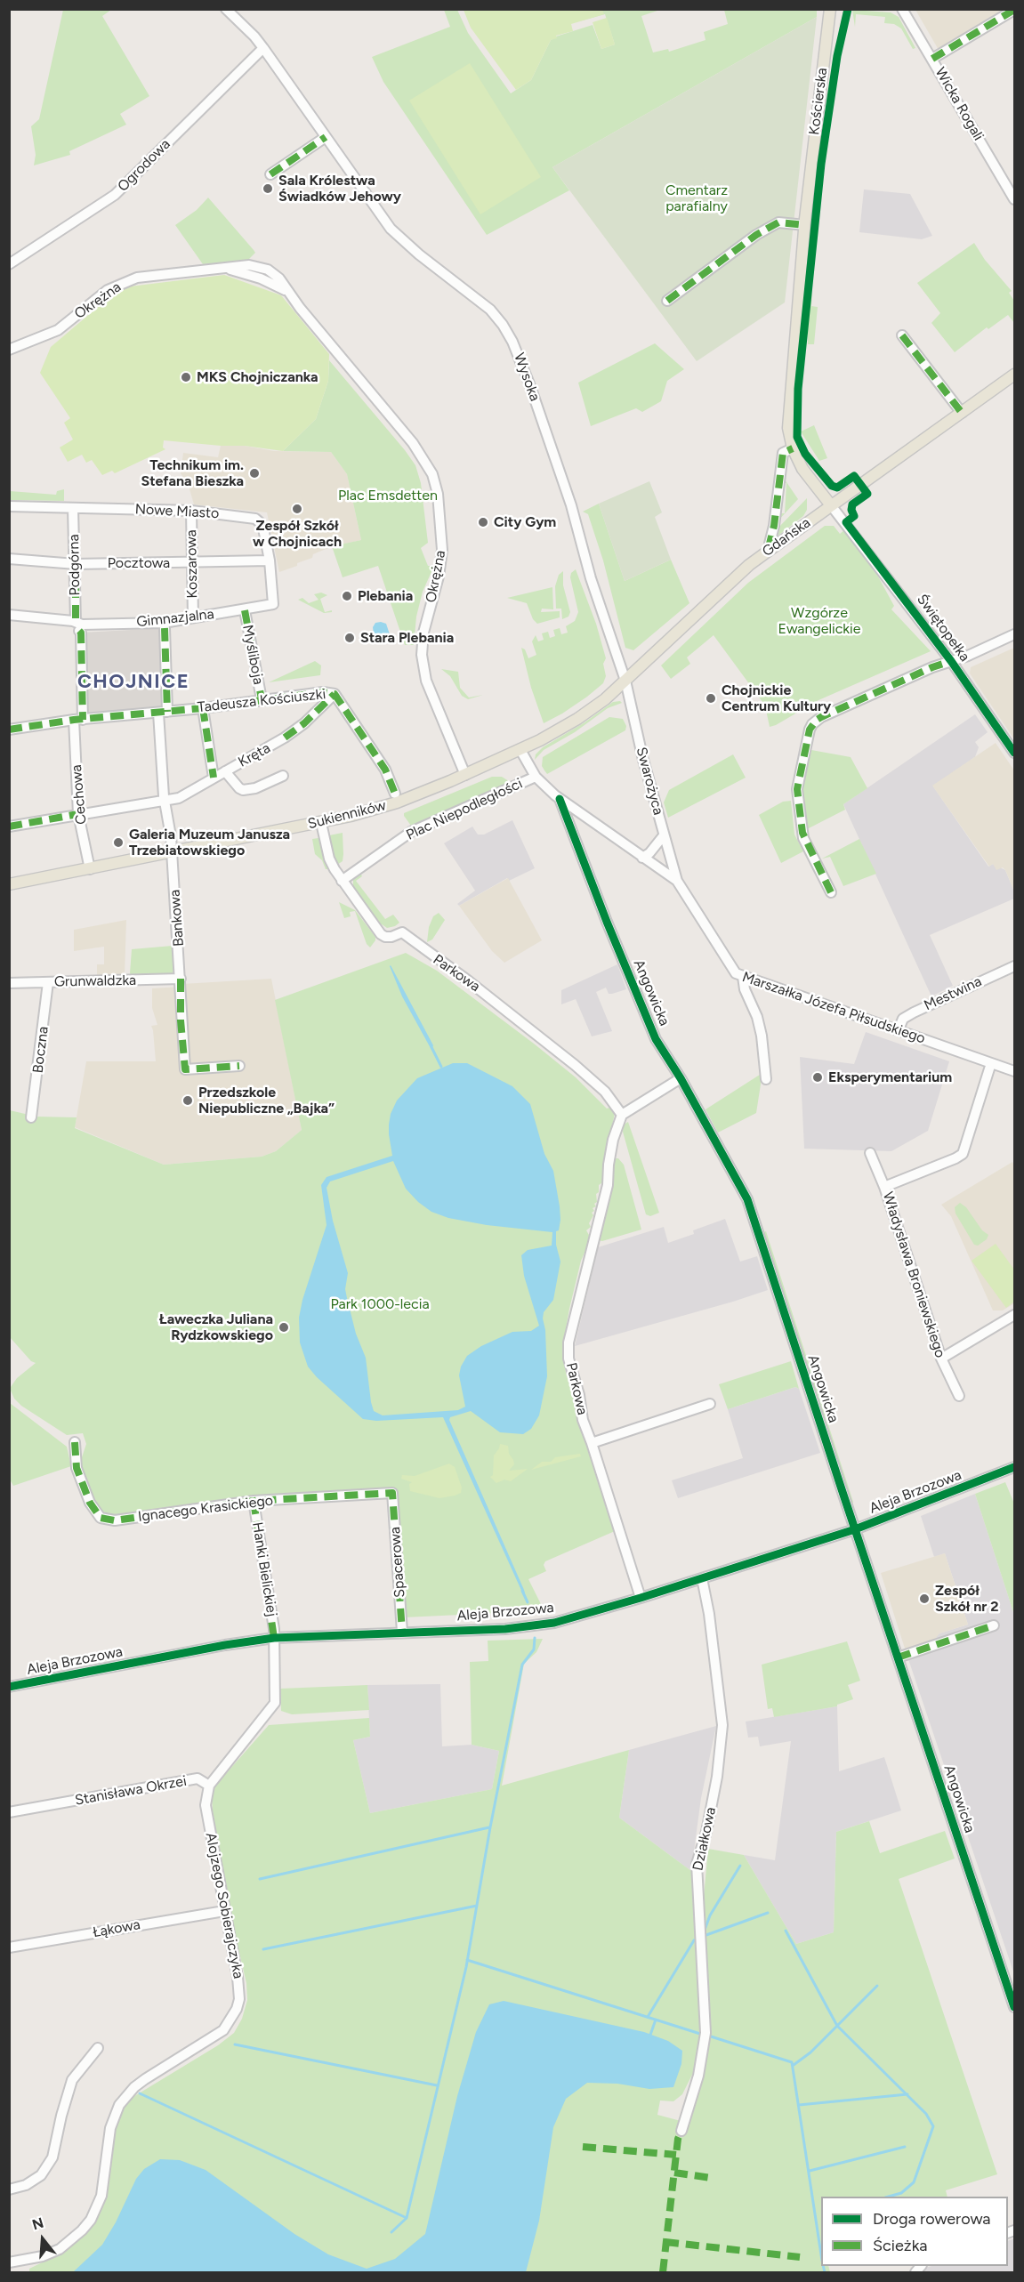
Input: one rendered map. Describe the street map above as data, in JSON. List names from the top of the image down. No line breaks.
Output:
{"streets":{"main road":["Kościerska","Gdańska","Sukienników"],"street":["Wicka Rogali","Ogrodowa","Okrężna","Wysoka","Nowe Miasto","Pocztowa","Koszarowa","Podgórna","Gimnazjalna","Świętopełka","Myśliboja","Tadeusza Kościuszki","Kręta","Swarożyca","Cechowa","Plac Niepodległości","Bankowa","Parkowa","Grunwaldzka","Angowicka","Mestwina","Marszałka Józefa Piłsudskiego","Boczna","Władysława Broniewskiego","Aleja Brzozowa","Ignacego Krasickiego","Spacerowa","Hanki Bielickiej","Stanisława Okrzei","Działkowa","Alojzego Sobierajczyka","Łąkowa"]},"crossings":[["Kościerska","Gdańska"],["Kościerska","Świętopełka"],["Ogrodowa","Wysoka"],["Okrężna","Sukienników"],["Wysoka","Gdańska"],["Wysoka","Swarożyca"],["Wysoka","Sukienników"],["Nowe Miasto","Pocztowa"],["Nowe Miasto","Koszarowa"],["Nowe Miasto","Podgórna"],["Nowe Miasto","Gimnazjalna"],["Gdańska","Świętopełka"],["Gdańska","Swarożyca"],["Gdańska","Sukienników"],["Pocztowa","Koszarowa"],["Pocztowa","Podgórna"],["Koszarowa","Gimnazjalna"],["Podgórna","Gimnazjalna"],["Podgórna","Tadeusza Kościuszki"],["Podgórna","Cechowa"],["Gimnazjalna","Myśliboja"],["Myśliboja","Tadeusza Kościuszki"],["Tadeusza Kościuszki","Kręta"],["Tadeusza Kościuszki","Cechowa"],["Tadeusza Kościuszki","Bankowa"],["Kręta","Cechowa"],["Kręta","Bankowa"],["Swarożyca","Sukienników"],["Swarożyca","Marszałka Józefa Piłsudskiego"],["Cechowa","Sukienników"],["Plac Niepodległości","Parkowa"],["Plac Niepodległości","Marszałka Józefa Piłsudskiego"],["Sukienników","Bankowa"],["Sukienników","Parkowa"],["Sukienników","Marszałka Józefa Piłsudskiego"],["Bankowa","Grunwaldzka"],["Parkowa","Aleja Brzozowa"],["Grunwaldzka","Boczna"],["Angowicka","Marszałka Józefa Piłsudskiego"],["Angowicka","Aleja Brzozowa"],["Mestwina","Marszałka Józefa Piłsudskiego"],["Aleja Brzozowa","Spacerowa"],["Aleja Brzozowa","Hanki Bielickiej"],["Aleja Brzozowa","Stanisława Okrzei"],["Aleja Brzozowa","Działkowa"],["Ignacego Krasickiego","Spacerowa"],["Ignacego Krasickiego","Hanki Bielickiej"],["Hanki Bielickiej","Stanisława Okrzei"],["Stanisława Okrzei","Alojzego Sobierajczyka"],["Alojzego Sobierajczyka","Łąkowa"]],"districts":["CHOJNICE"],"parks":["Cmentarz parafialny","Plac Emsdetten","Wzgórze Ewangelickie","Park 1000-lecia"],"places":["Sala Królestwa Świadków Jehowy","MKS Chojniczanka","Technikum im. Stefana Bieszka","Zespół Szkół w Chojnicach","City Gym","Plebania","Stara Plebania","Chojnickie Centrum Kultury","Galeria Muzeum Janusza Trzebiatowskiego","Eksperymentarium","Przedszkole Niepubliczne „Bajka”","Ławeczka Juliana Rydzkowskiego","Zespół Szkół nr 2"],"legend":["Droga rowerowa","Ścieżka"],"north":"top"}
